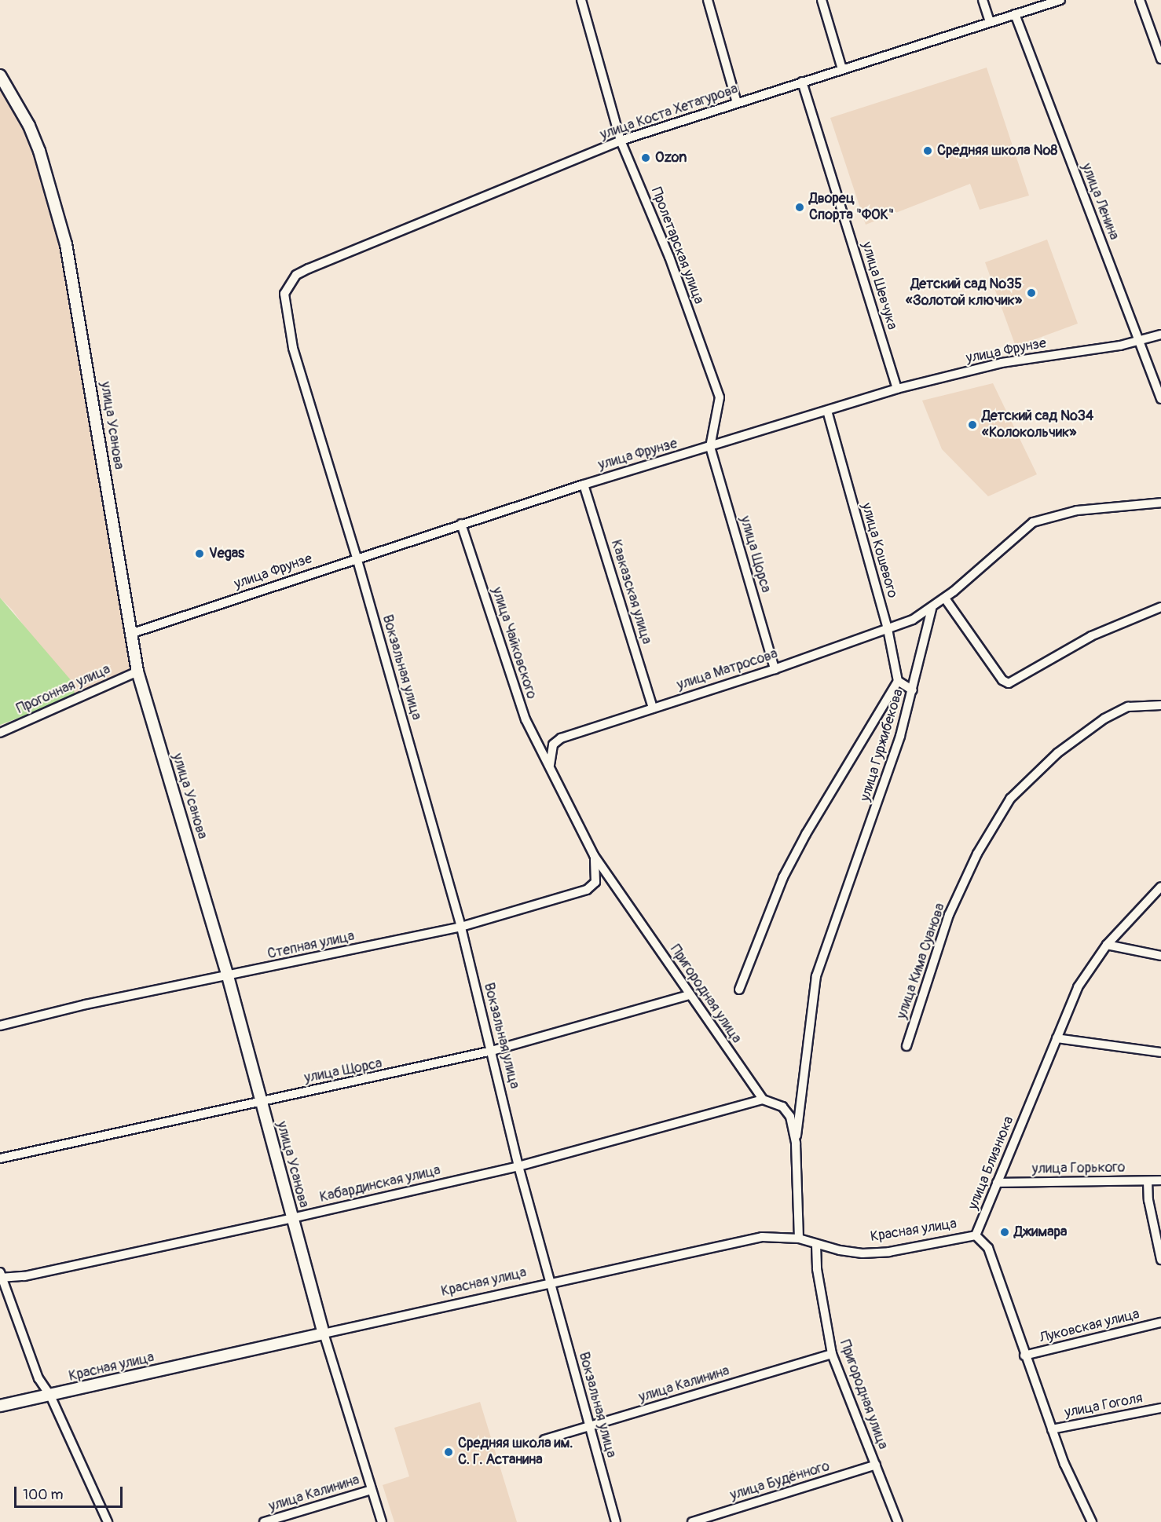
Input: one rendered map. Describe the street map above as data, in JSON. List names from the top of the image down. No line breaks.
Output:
{"streets":{"main road":["улица Усанова","Красная улица"],"street":["улица Коста Хетагурова","улица Ленина","Пролетарская улица","улица Шевчука","улица Фрунзе","улица Кошевого","улица Щорса","Кавказская улица","улица Чайковского","Вокзальная улица","улица Матросова","Прогонная улица","улица Гуржибекова","Степная улица","улица Кима Суанова","Пригородная улица","улица Близнюка","улица Горького","Кабардинская улица","Луковская улица","улица Калинина","улица Гоголя","улица Будённого"]},"crossings":[["улица Коста Хетагурова","улица Ленина"],["улица Коста Хетагурова","Пролетарская улица"],["улица Коста Хетагурова","улица Шевчука"],["улица Коста Хетагурова","Вокзальная улица"],["улица Ленина","улица Фрунзе"],["Пролетарская улица","улица Фрунзе"],["Пролетарская улица","улица Щорса"],["улица Шевчука","улица Фрунзе"],["улица Фрунзе","улица Усанова"],["улица Фрунзе","улица Кошевого"],["улица Фрунзе","улица Щорса"],["улица Фрунзе","Кавказская улица"],["улица Фрунзе","улица Чайковского"],["улица Фрунзе","Вокзальная улица"],["улица Усанова","улица Щорса"],["улица Усанова","Прогонная улица"],["улица Усанова","Степная улица"],["улица Усанова","Кабардинская улица"],["улица Усанова","Красная улица"],["улица Усанова","улица Калинина"],["улица Кошевого","улица Матросова"],["улица Кошевого","улица Гуржибекова"],["улица Щорса","Вокзальная улица"],["улица Щорса","улица Матросова"],["улица Щорса","Пригородная улица"],["Кавказская улица","улица Матросова"],["улица Чайковского","улица Матросова"],["улица Чайковского","Пригородная улица"],["Вокзальная улица","Степная улица"],["Вокзальная улица","Кабардинская улица"],["Вокзальная улица","Красная улица"],["Вокзальная улица","улица Калинина"],["улица Матросова","улица Гуржибекова"],["улица Матросова","Пригородная улица"],["Степная улица","Пригородная улица"],["Пригородная улица","Кабардинская улица"],["Пригородная улица","Красная улица"],["Пригородная улица","улица Калинина"],["Пригородная улица","улица Будённого"],["улица Близнюка","улица Горького"],["улица Близнюка","Красная улица"]],"places":["Средняя школа №8","Ozon","Дворец Спорта \"ФОК\"","Детский сад №35 «Золотой ключик»","Детский сад №34 «Колокольчик»","Vegas","Джимара","Средняя школа им. C. Г. Астанина"],"scale_bar":"100 m"}
